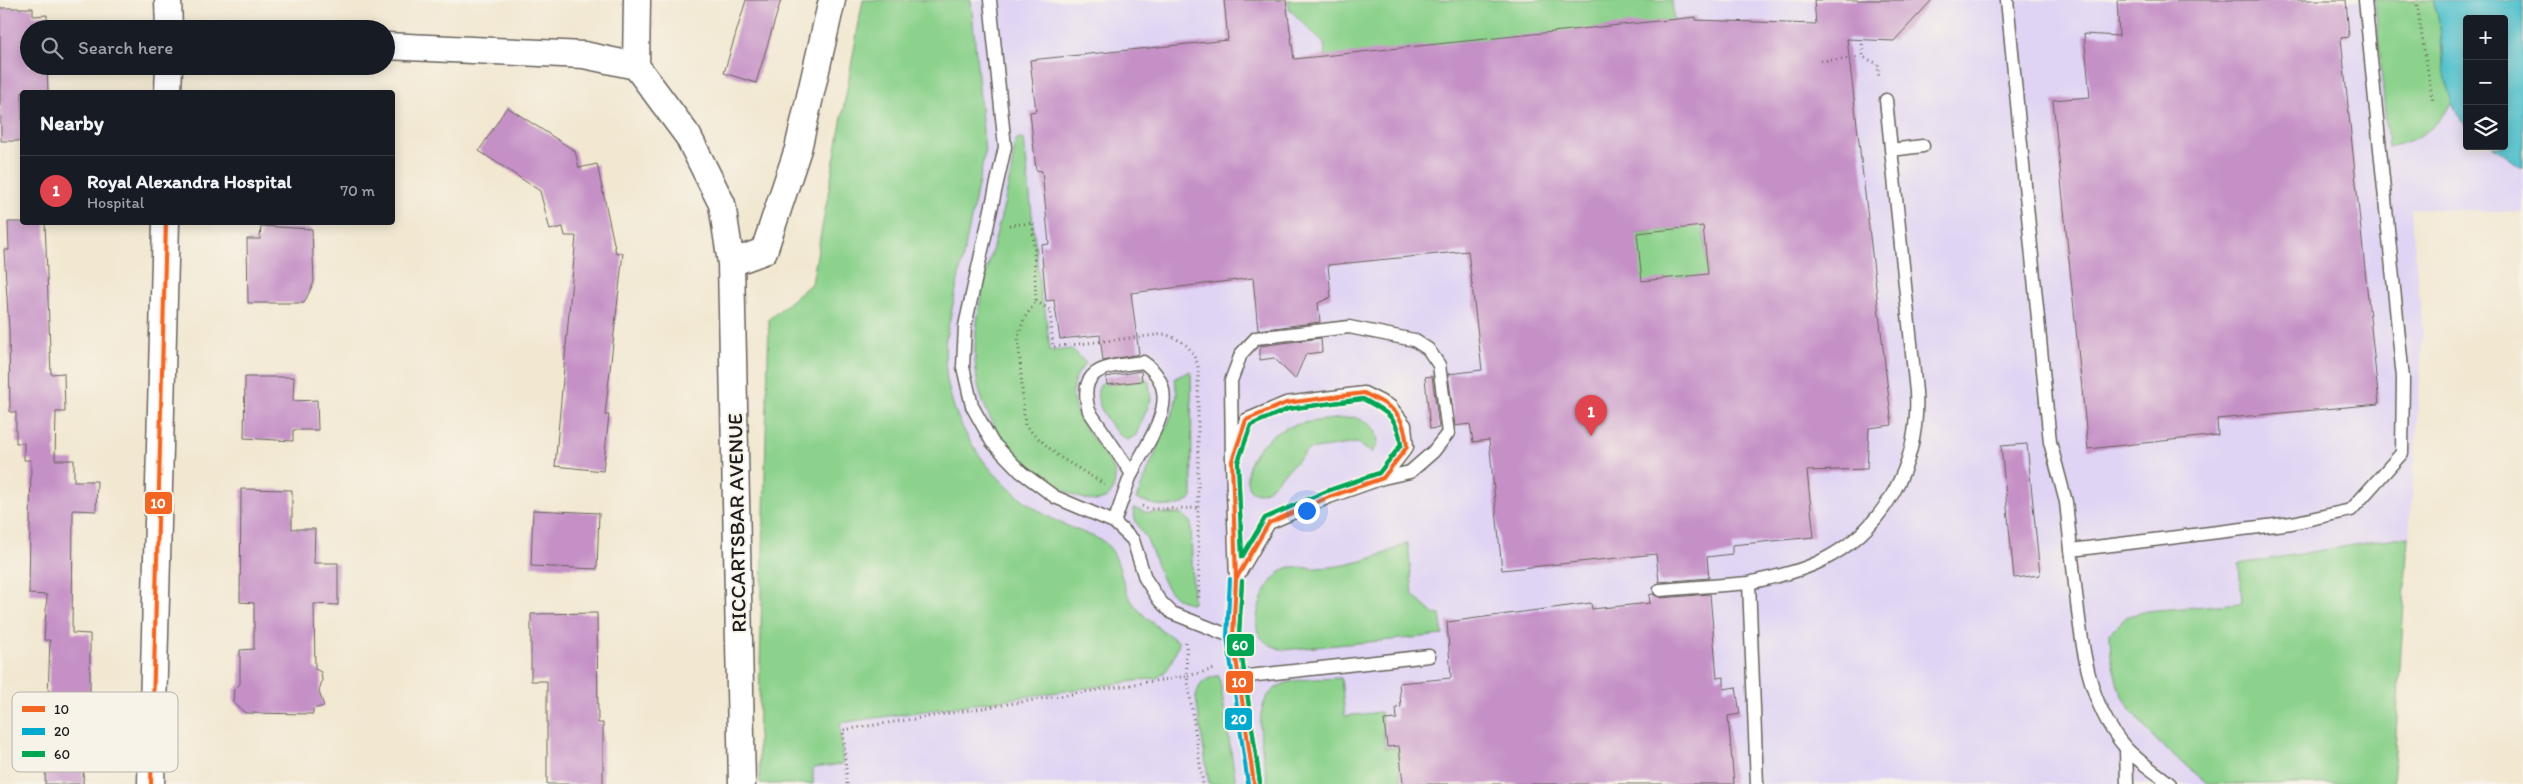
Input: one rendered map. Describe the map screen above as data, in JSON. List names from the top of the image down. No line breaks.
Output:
{"streets":{"street":["RICCARTSBAR AVENUE"]},"lines":["transit line 10","transit line 20","transit line 60"],"legend":["10","20","60"],"page":{"map_buttons":["+","−"],"search":"Search here","heading":"Nearby","list":[{"mark":"1","name":"Royal Alexandra Hospital","note":"Hospital","value":"70 m"}],"pins":"1"}}
